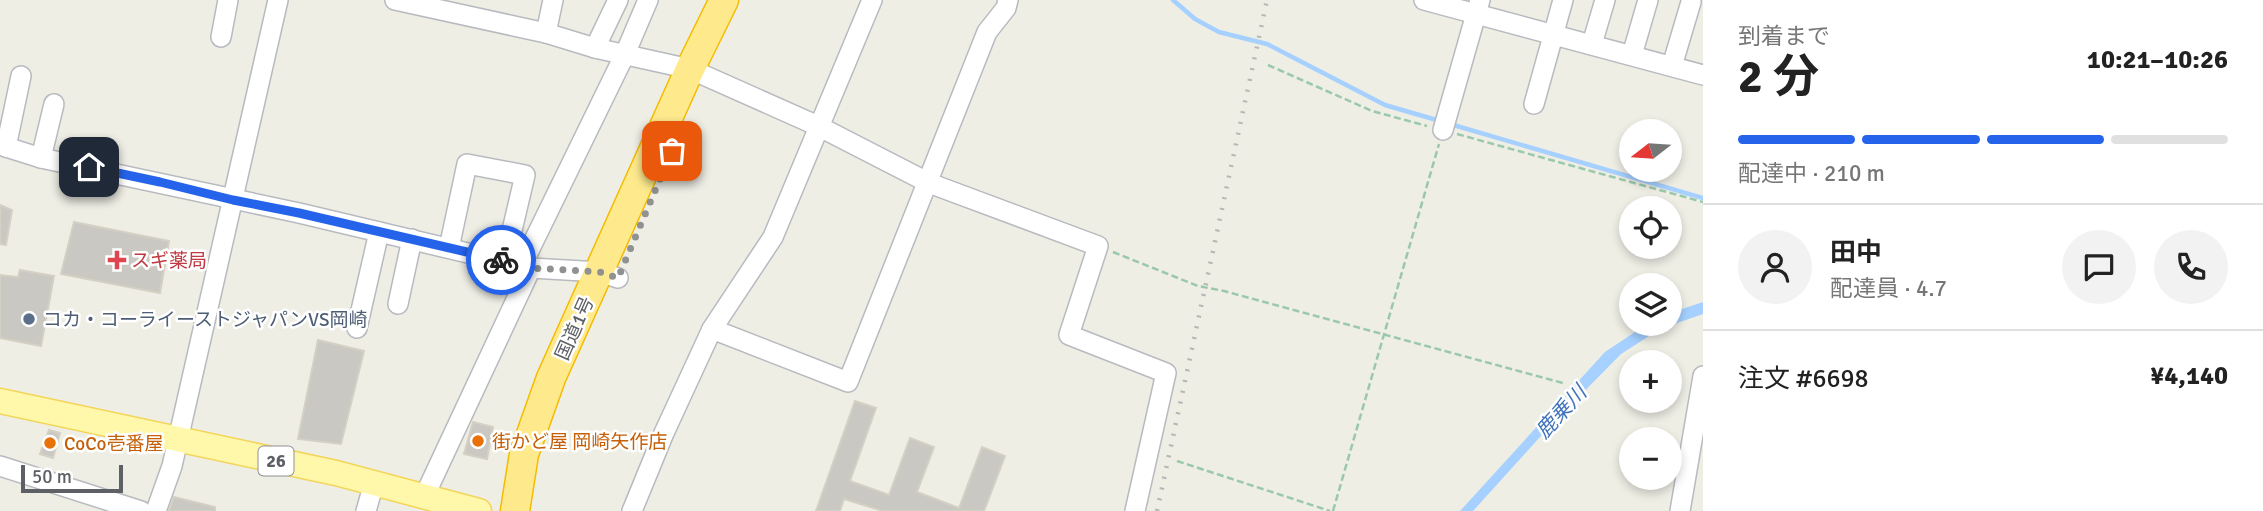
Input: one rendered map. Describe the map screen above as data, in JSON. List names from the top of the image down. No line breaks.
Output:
{"streets":{"highway":["国道1号"],"main road":["26"]},"water":["鹿乗川"],"places":{"health":["スギ薬局"],"other":["コカ・コーライーストジャパンVS岡崎","街かど屋 岡崎矢作店","CoCo壱番屋"]},"scale_bar":"50 m","north":"left","page":{"heading":["2 分","到着まで","10:21–10:26"],"panel":["田中","配達員 · 4.7","注文 #6698","¥4,140"],"map_buttons":["+","−"],"bar":"配達中 · 210 m","scale":"50 m"}}
